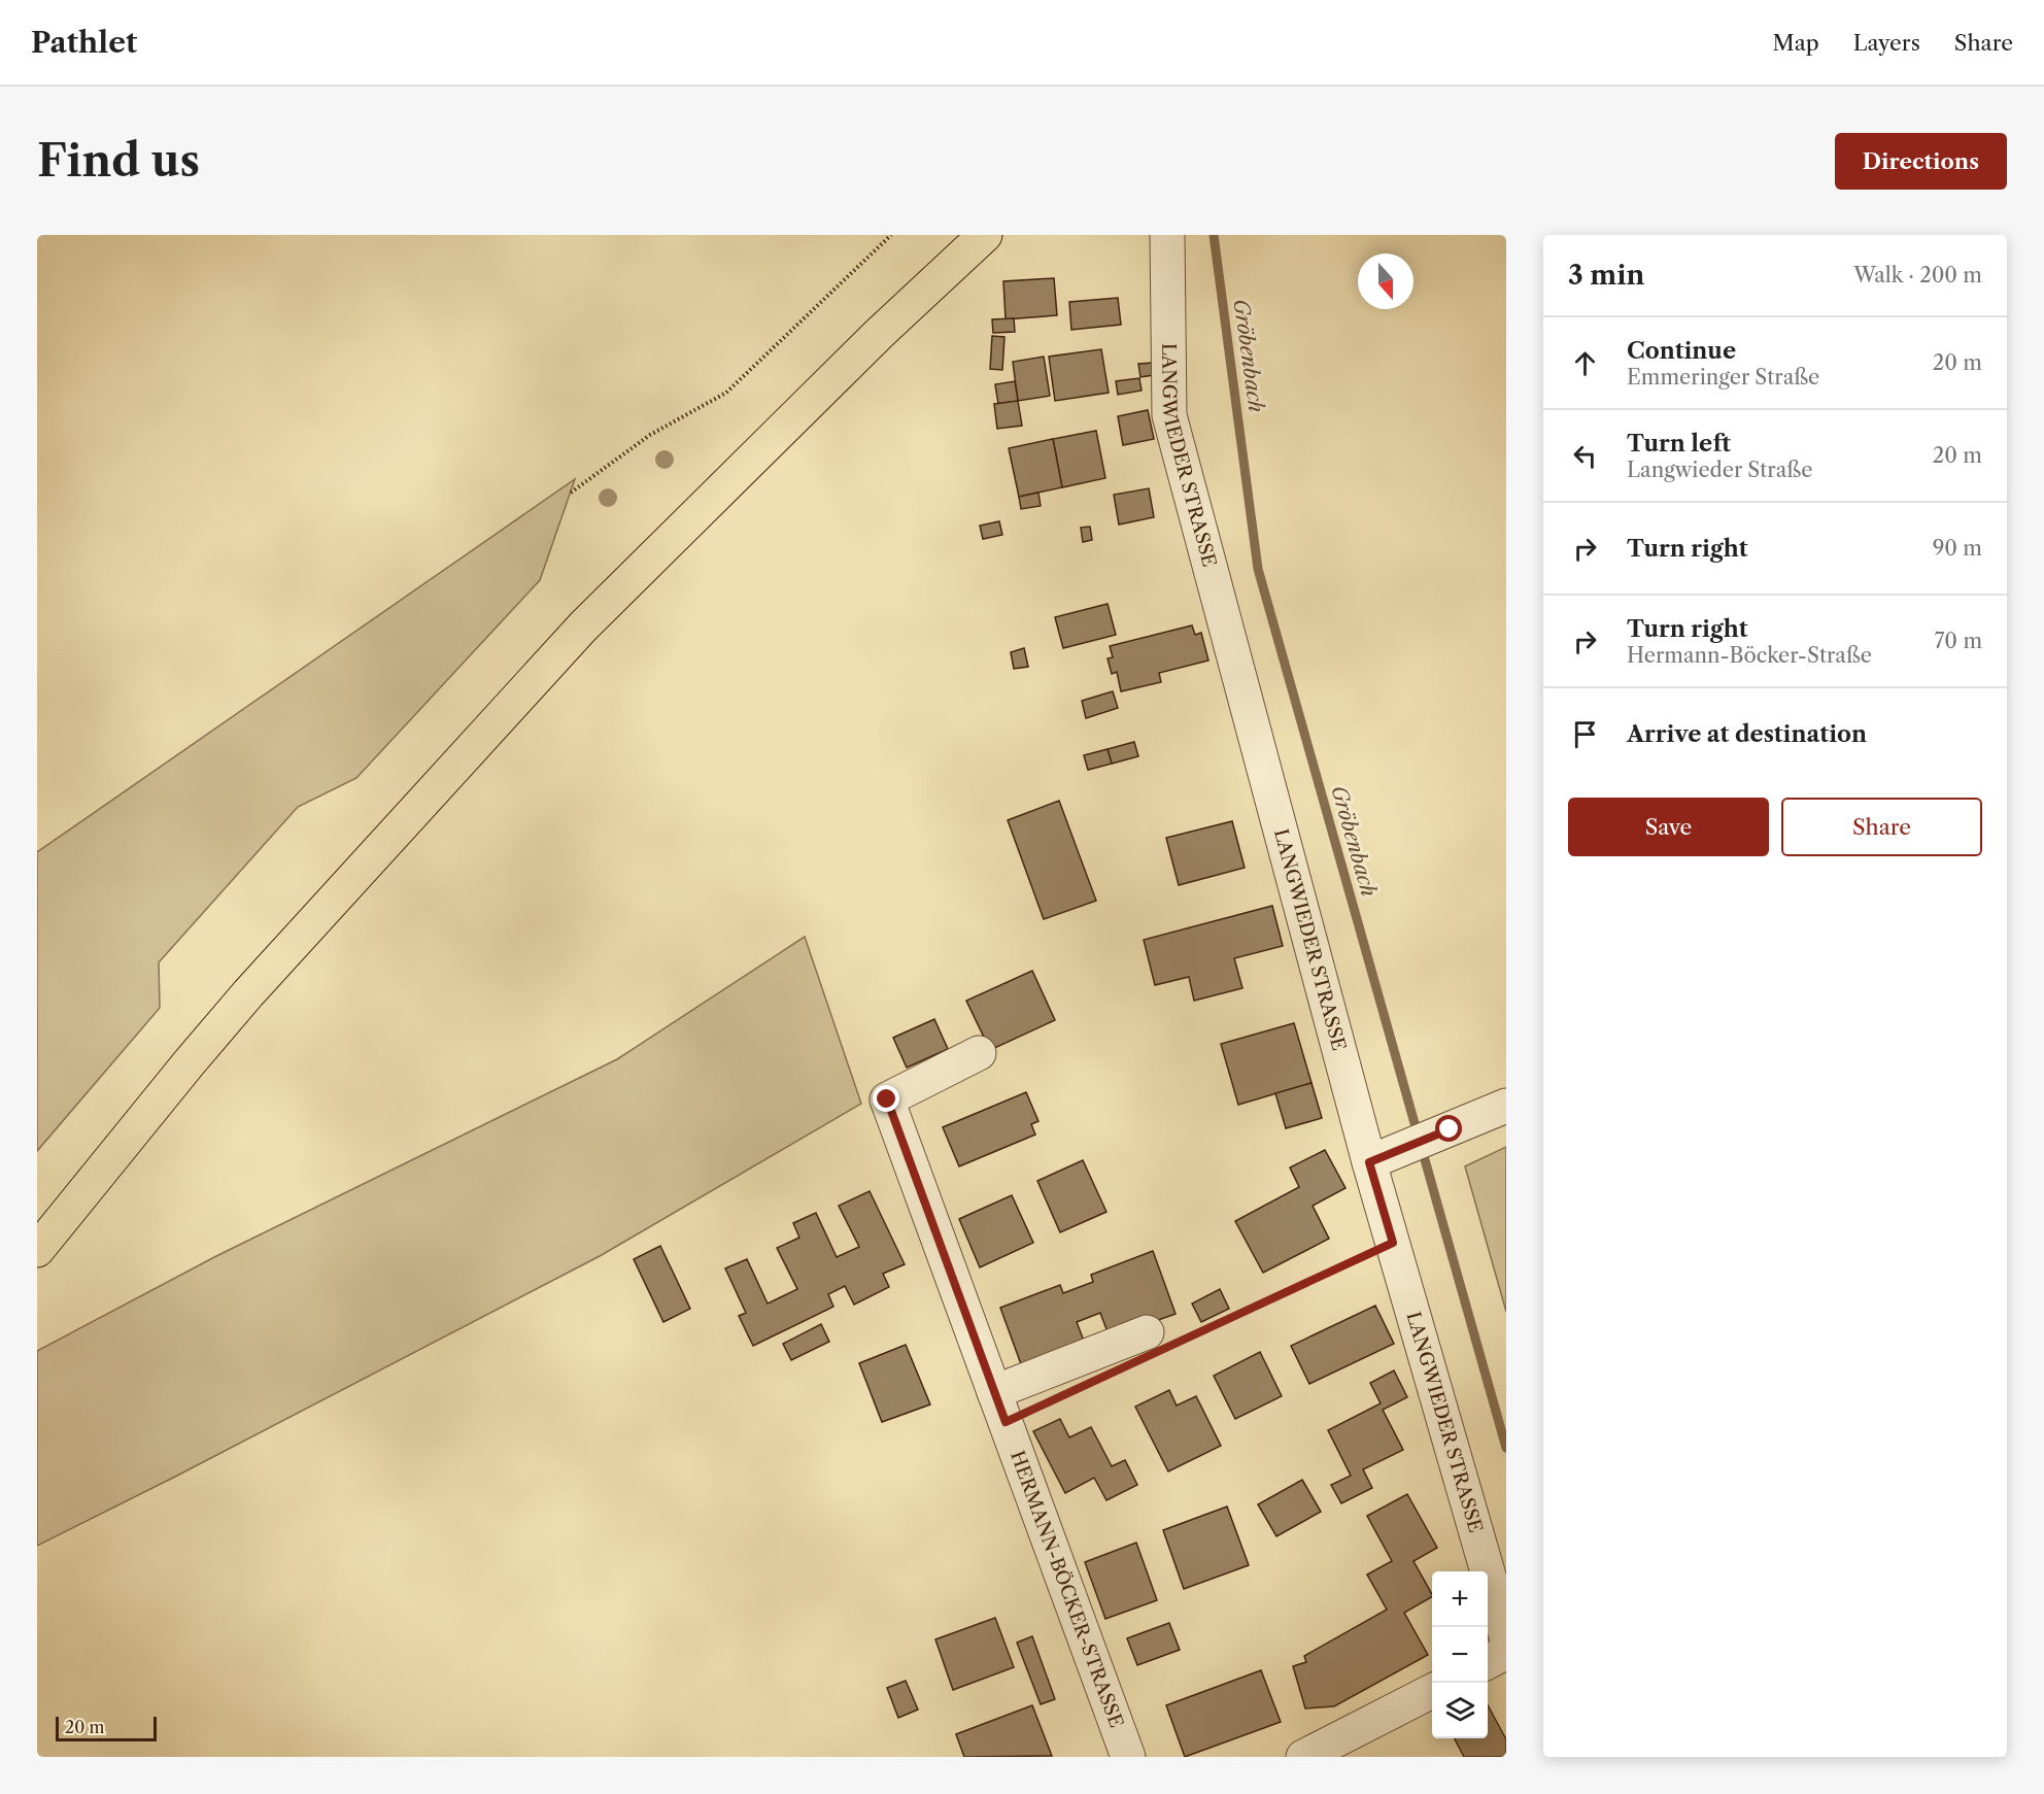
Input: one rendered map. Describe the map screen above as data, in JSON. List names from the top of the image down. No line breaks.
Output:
{"streets":{"street":["LANGWIEDER STRASSE","HERMANN-BÖCKER-STRASSE"]},"water":["Gröbenbach"],"scale_bar":"20 m","north":"bottom","page":{"header":"Pathlet","nav":["Map","Layers","Share"],"buttons":["Directions",["Save","Share"]],"title":"Find us","heading":["3 min","Walk · 200 m"],"list":[["Continue","Emmeringer Straße","20 m"],["Turn left","Langwieder Straße","20 m"],["Turn right","90 m"],["Turn right","Hermann-Böcker-Straße","70 m"],"Arrive at destination"],"map_buttons":["+","−"],"scale":"20 m"}}
